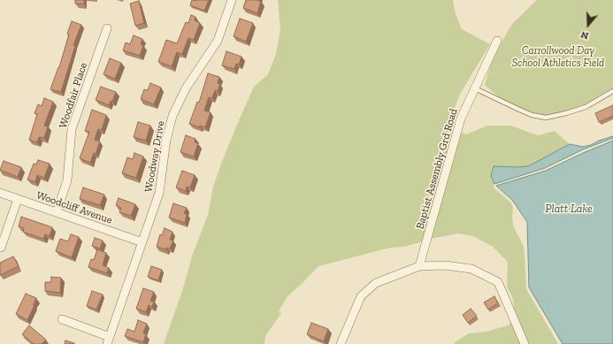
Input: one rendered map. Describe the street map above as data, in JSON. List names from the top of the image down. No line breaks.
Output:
{"streets":{"street":["Woodfair Place","Woodway Drive","Baptist Assembly Grd Road","Woodcliff Avenue"]},"crossings":[["Woodfair Place","Woodcliff Avenue"],["Woodway Drive","Woodcliff Avenue"]],"water":["Platt Lake"],"parks":["Carrollwood Day School Athletics Field"],"north":"bottom"}
